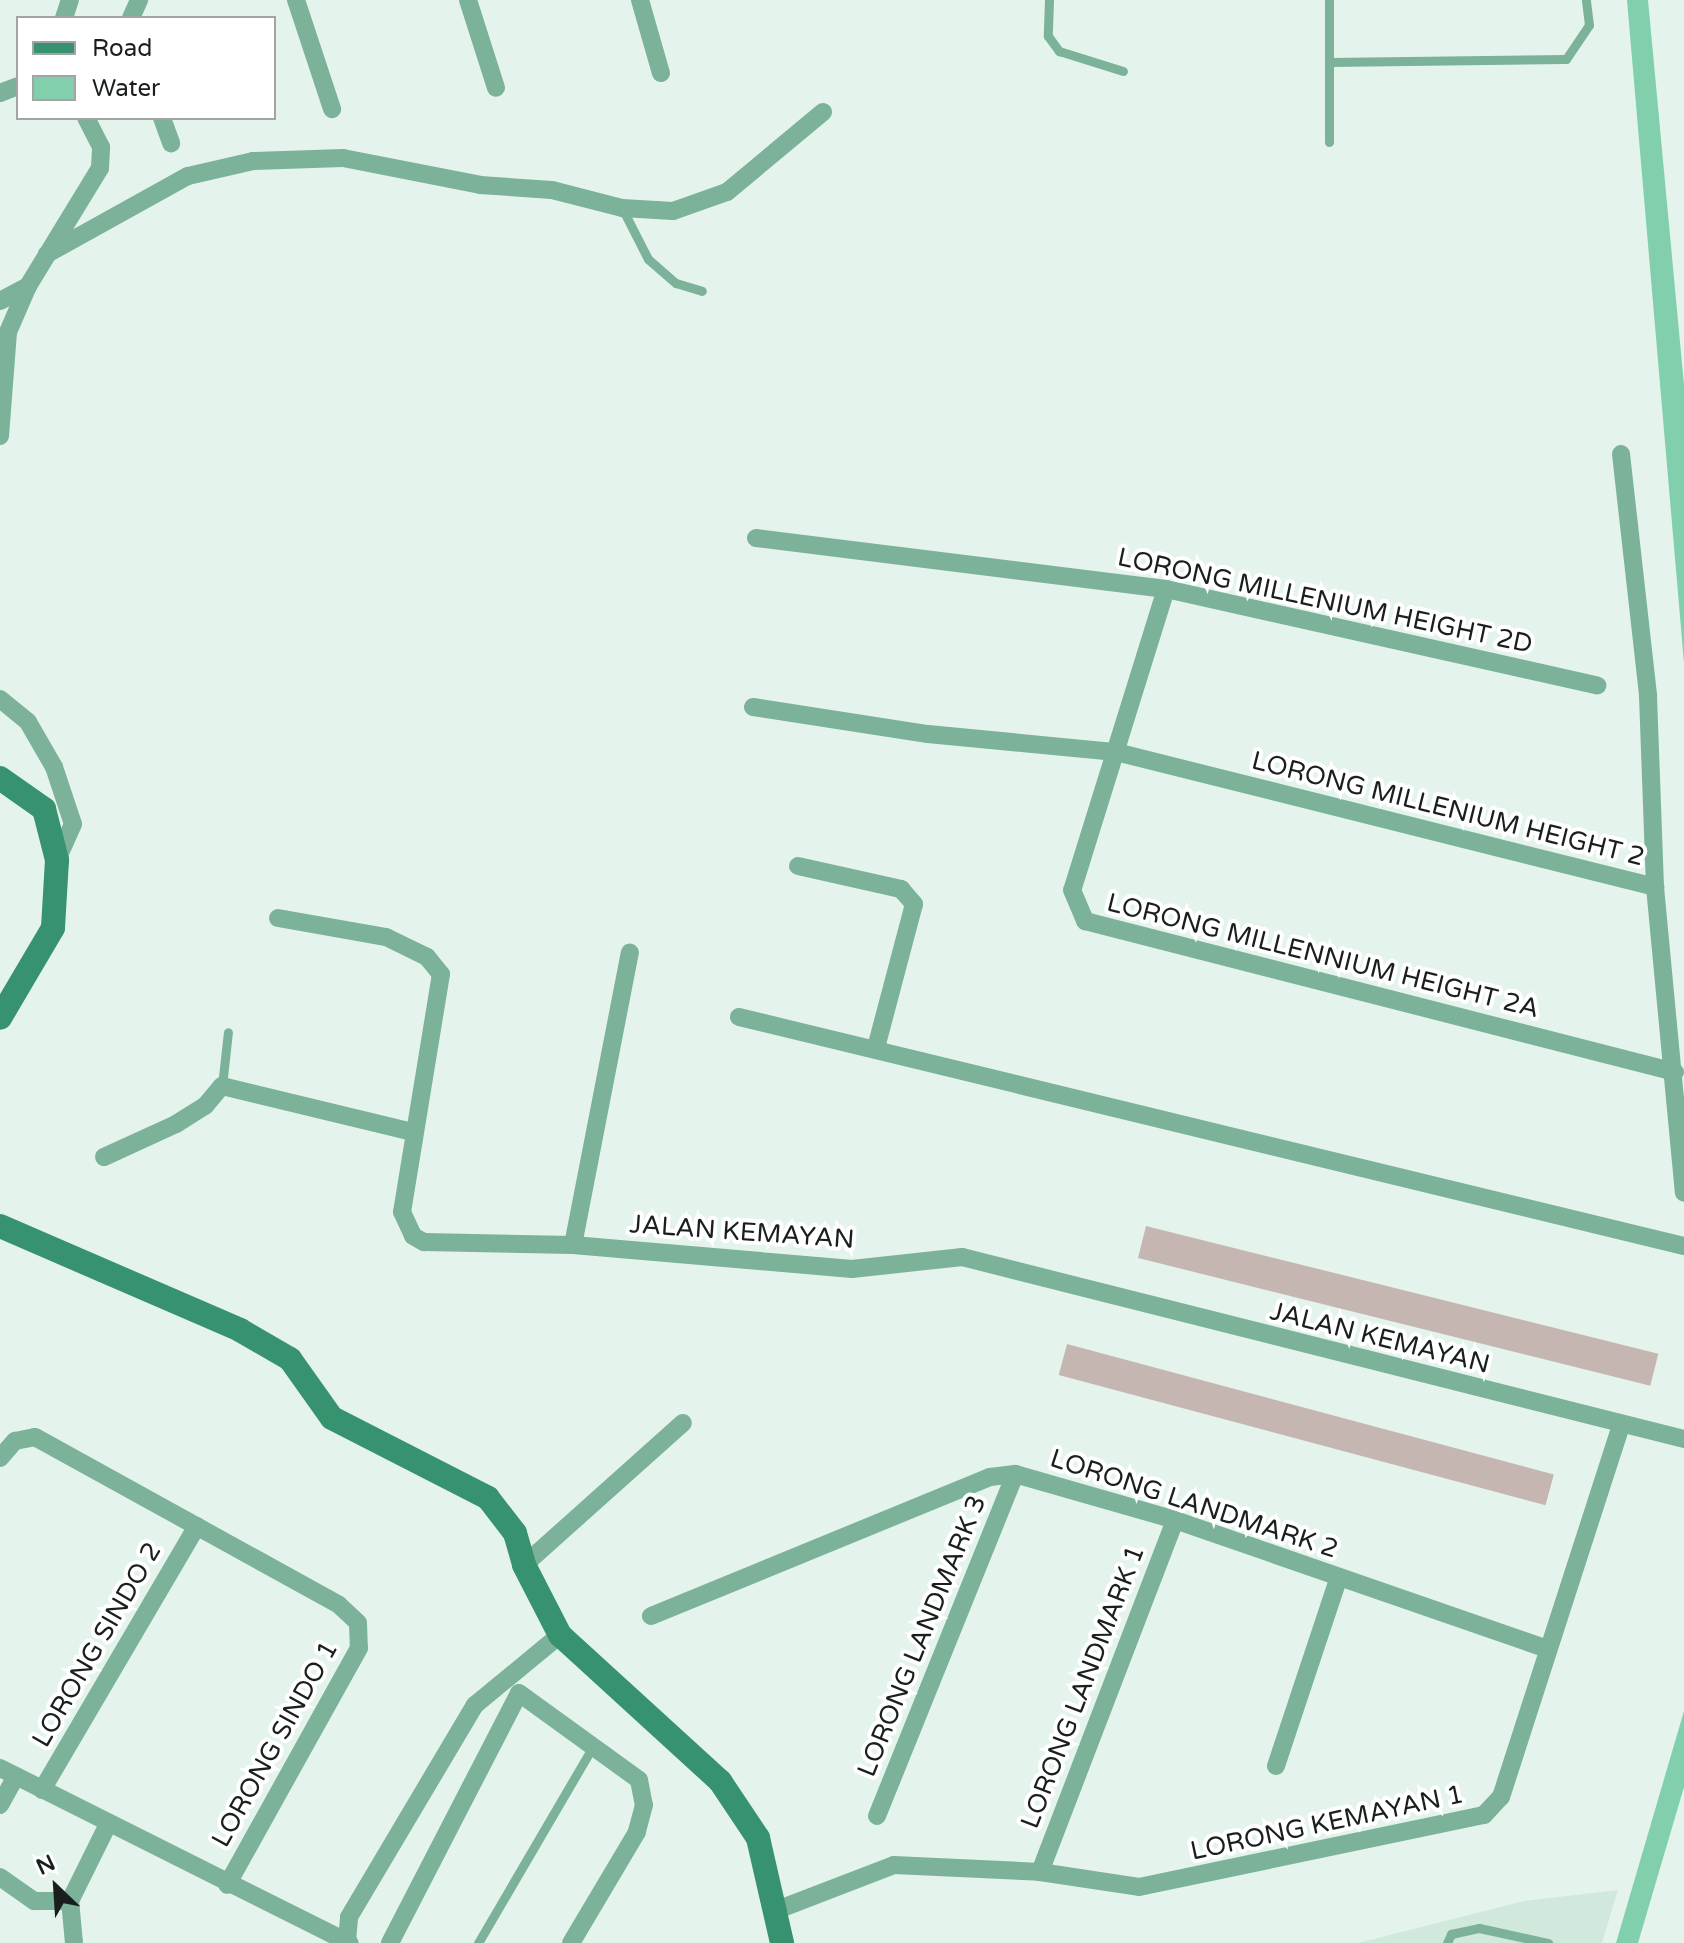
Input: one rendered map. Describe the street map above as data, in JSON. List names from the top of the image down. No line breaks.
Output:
{"streets":{"street":["LORONG MILLENIUM HEIGHT 2D","LORONG MILLENIUM HEIGHT 2","LORONG MILLENNIUM HEIGHT 2A","JALAN KEMAYAN","LORONG LANDMARK 2","LORONG LANDMARK 3","LORONG SINDO 2","LORONG LANDMARK 1","LORONG SINDO 1","LORONG KEMAYAN 1"]},"crossings":[["LORONG MILLENIUM HEIGHT 2","LORONG MILLENNIUM HEIGHT 2A"],["JALAN KEMAYAN","LORONG KEMAYAN 1"],["LORONG LANDMARK 2","LORONG LANDMARK 3"],["LORONG LANDMARK 2","LORONG LANDMARK 1"],["LORONG LANDMARK 2","LORONG KEMAYAN 1"],["LORONG SINDO 2","LORONG SINDO 1"],["LORONG LANDMARK 1","LORONG KEMAYAN 1"]],"legend":["Road","Water"],"north":"top left"}
